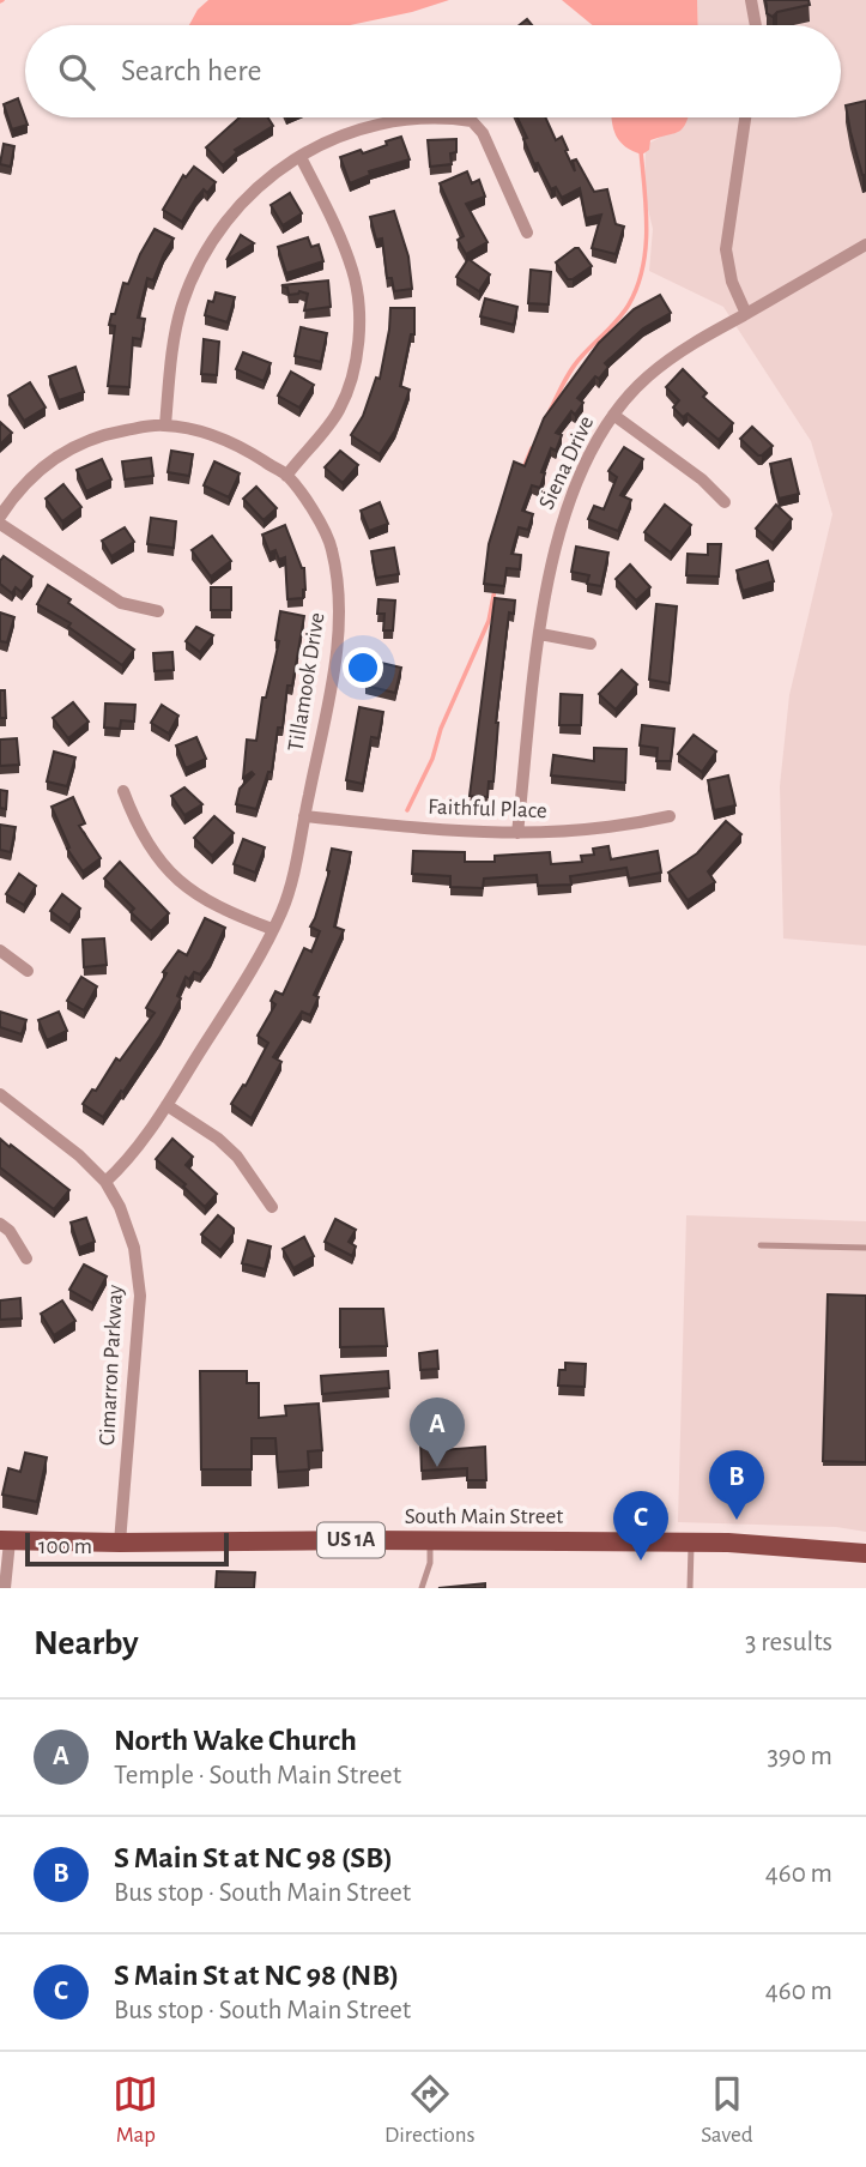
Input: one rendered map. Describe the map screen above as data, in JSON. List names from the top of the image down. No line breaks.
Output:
{"streets":{"main road":["South Main Street","US 1A"],"street":["Siena Drive","Tillamook Drive","Faithful Place","Cimarron Parkway"]},"crossings":[["Siena Drive","Faithful Place"],["Tillamook Drive","Faithful Place"],["Tillamook Drive","Cimarron Parkway"],["Cimarron Parkway","South Main Street"]],"scale_bar":"100 m","page":{"search":"Search here","pins":["A","B","C"],"scale":"100 m","heading":["Nearby","3 results"],"list":[{"mark":"A","name":"North Wake Church","note":"Temple · South Main Street","value":"390 m"},{"mark":"B","name":"S Main St at NC 98 (SB)","note":"Bus stop · South Main Street","value":"460 m"},{"mark":"C","name":"S Main St at NC 98 (NB)","note":"Bus stop · South Main Street","value":"460 m"}],"nav":["Map","Directions","Saved"]}}
